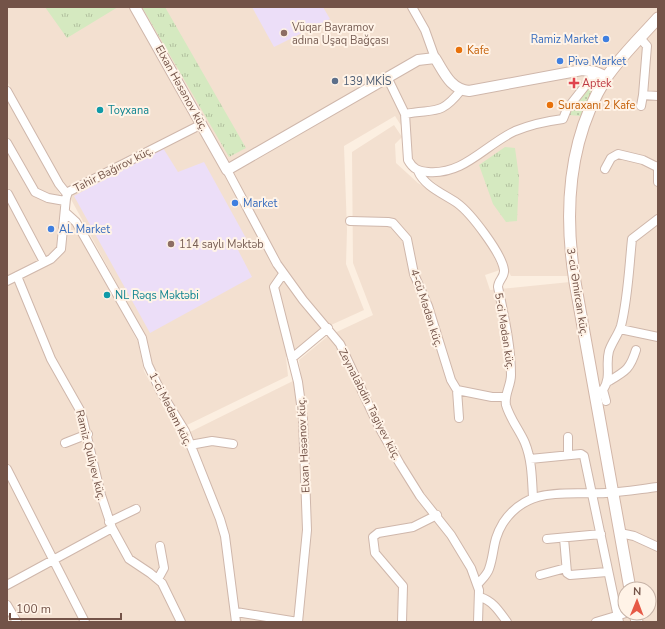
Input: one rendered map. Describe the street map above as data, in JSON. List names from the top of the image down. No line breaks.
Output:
{"streets":{"main road":["3-cü Əmircan küç."],"street":["Elxan Həsənov küç.","Tahir Bağırov küç.","4-cü Mədən küç.","5-ci Mədən küç.","Zeynalabdin Tagiyev küç.","1-ci Mədəm küç.","Ramiz Quliyev küç."]},"crossings":[["Elxan Həsənov küç.","Tahir Bağırov küç."],["Elxan Həsənov küç.","Zeynalabdin Tagiyev küç."],["Tahir Bağırov küç.","1-ci Mədəm küç."],["Tahir Bağırov küç.","Ramiz Quliyev küç."]],"places":{"other":["Vüqar Bayramov adına Uşaq Bağçası","Ramiz Market","Kafe","Pivə Market","139 MKİS","Suraxanı 2 Kafe","Toyxana","Market","AL Market","114 saylı Məktəb","NL Rəqs Məktəbi"],"health":["Aptek"]},"scale_bar":"100 m","north":"top"}
